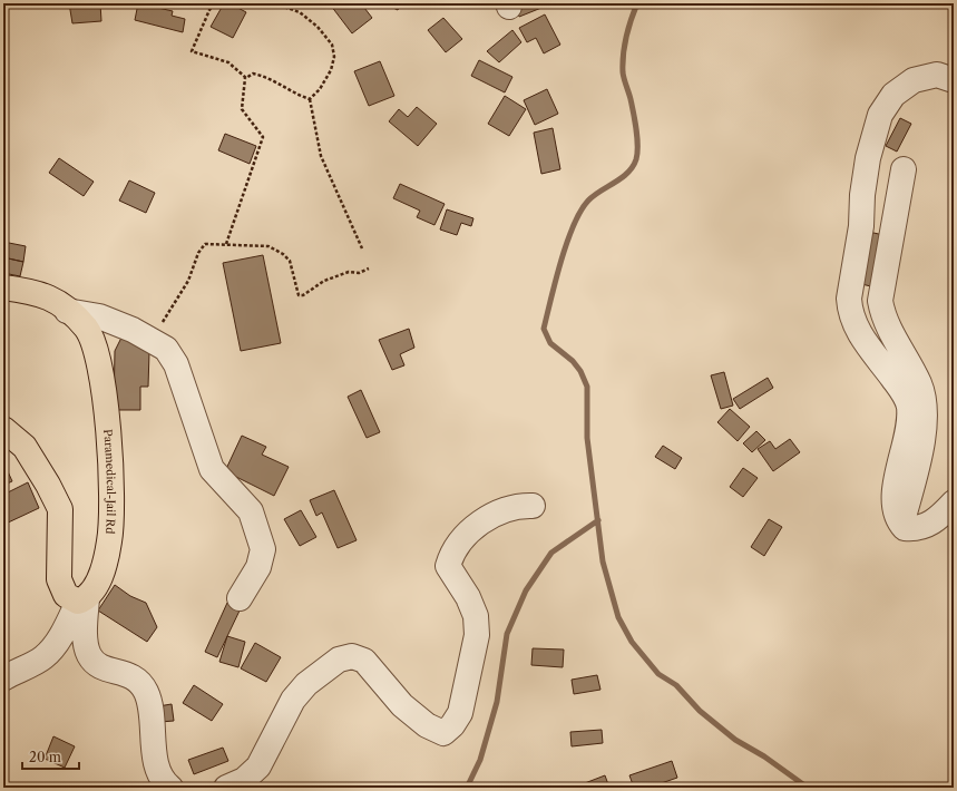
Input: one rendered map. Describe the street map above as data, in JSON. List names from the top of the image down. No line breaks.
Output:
{"streets":{"main road":["Paramedical-Jail Rd"]},"scale_bar":"20 m"}
